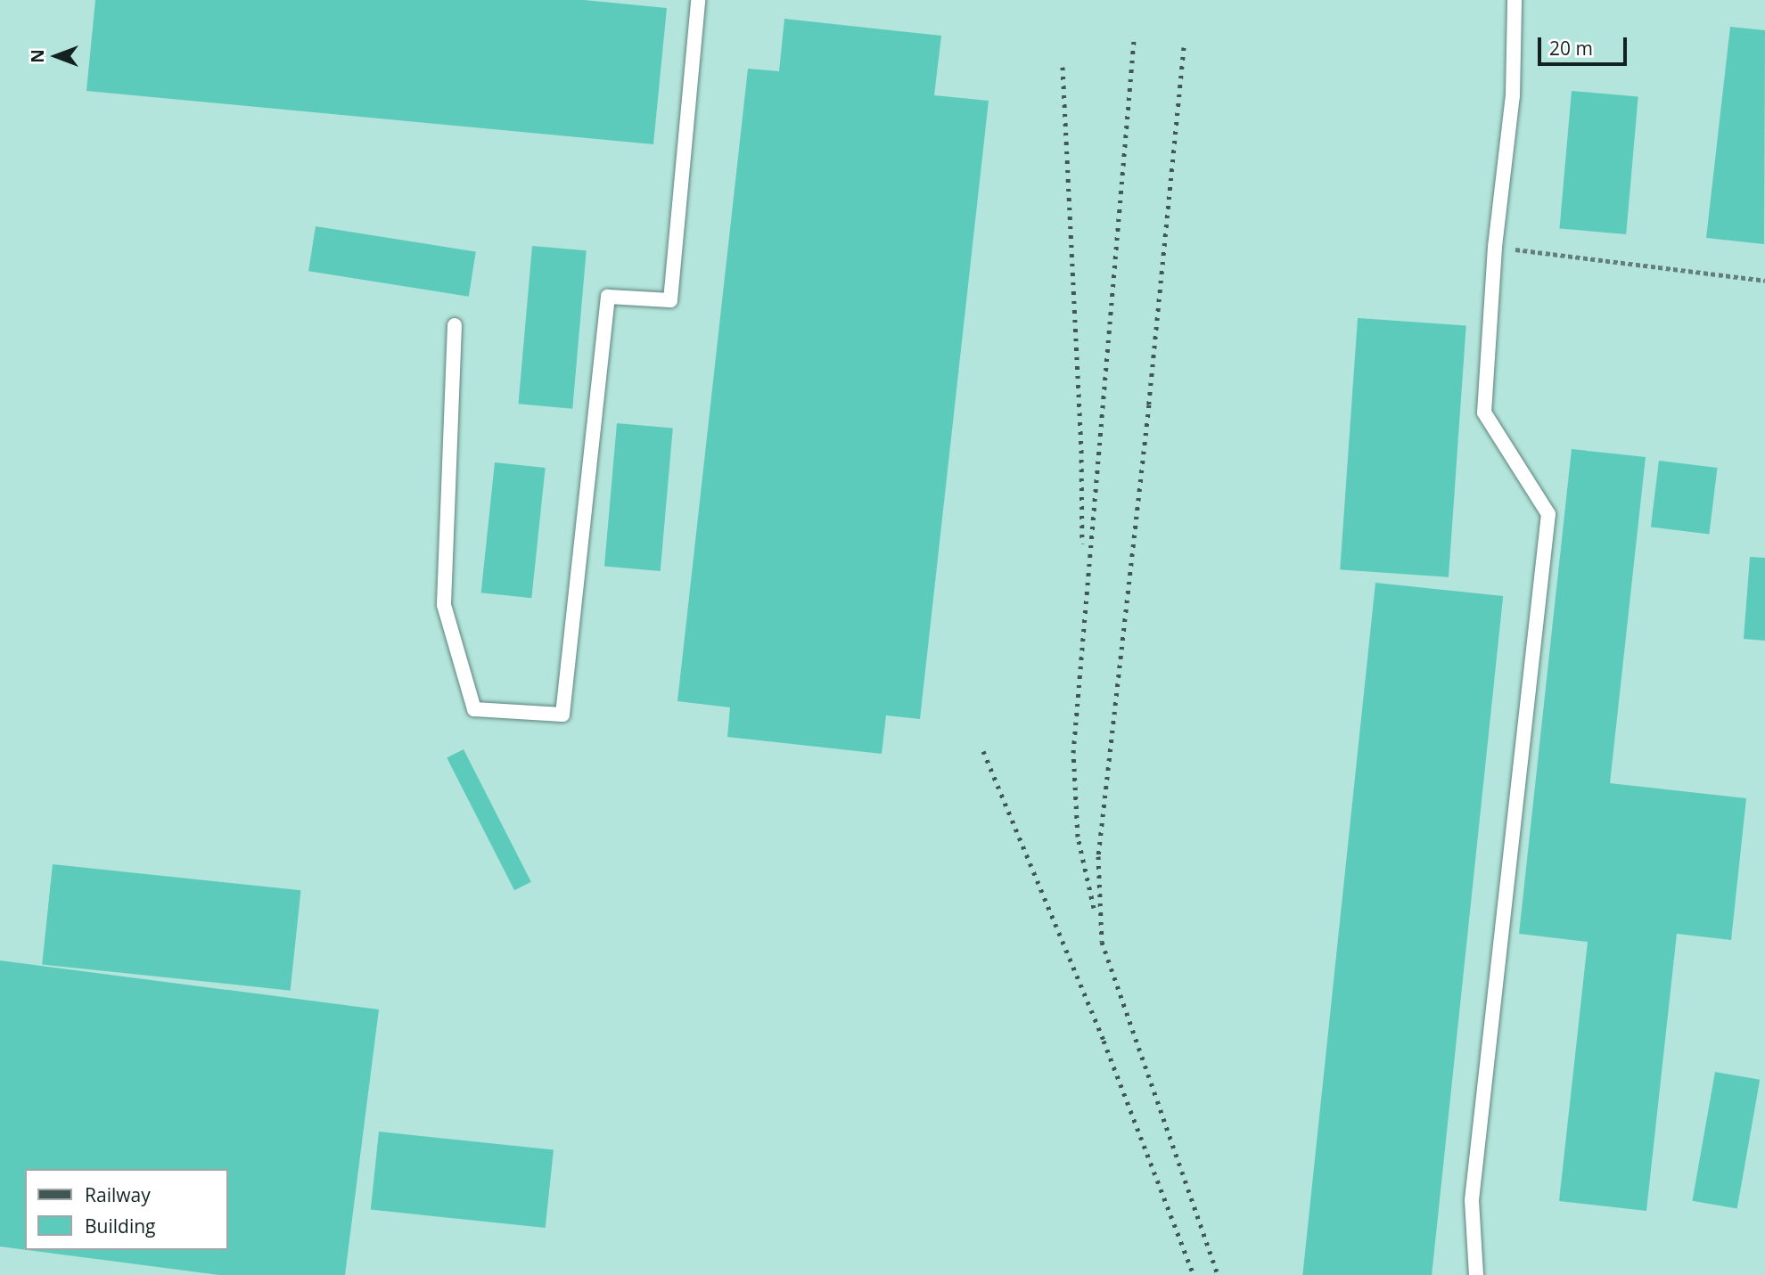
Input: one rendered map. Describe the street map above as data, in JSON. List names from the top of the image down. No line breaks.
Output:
{"legend":["Railway","Building"],"scale_bar":"20 m","north":"left"}
